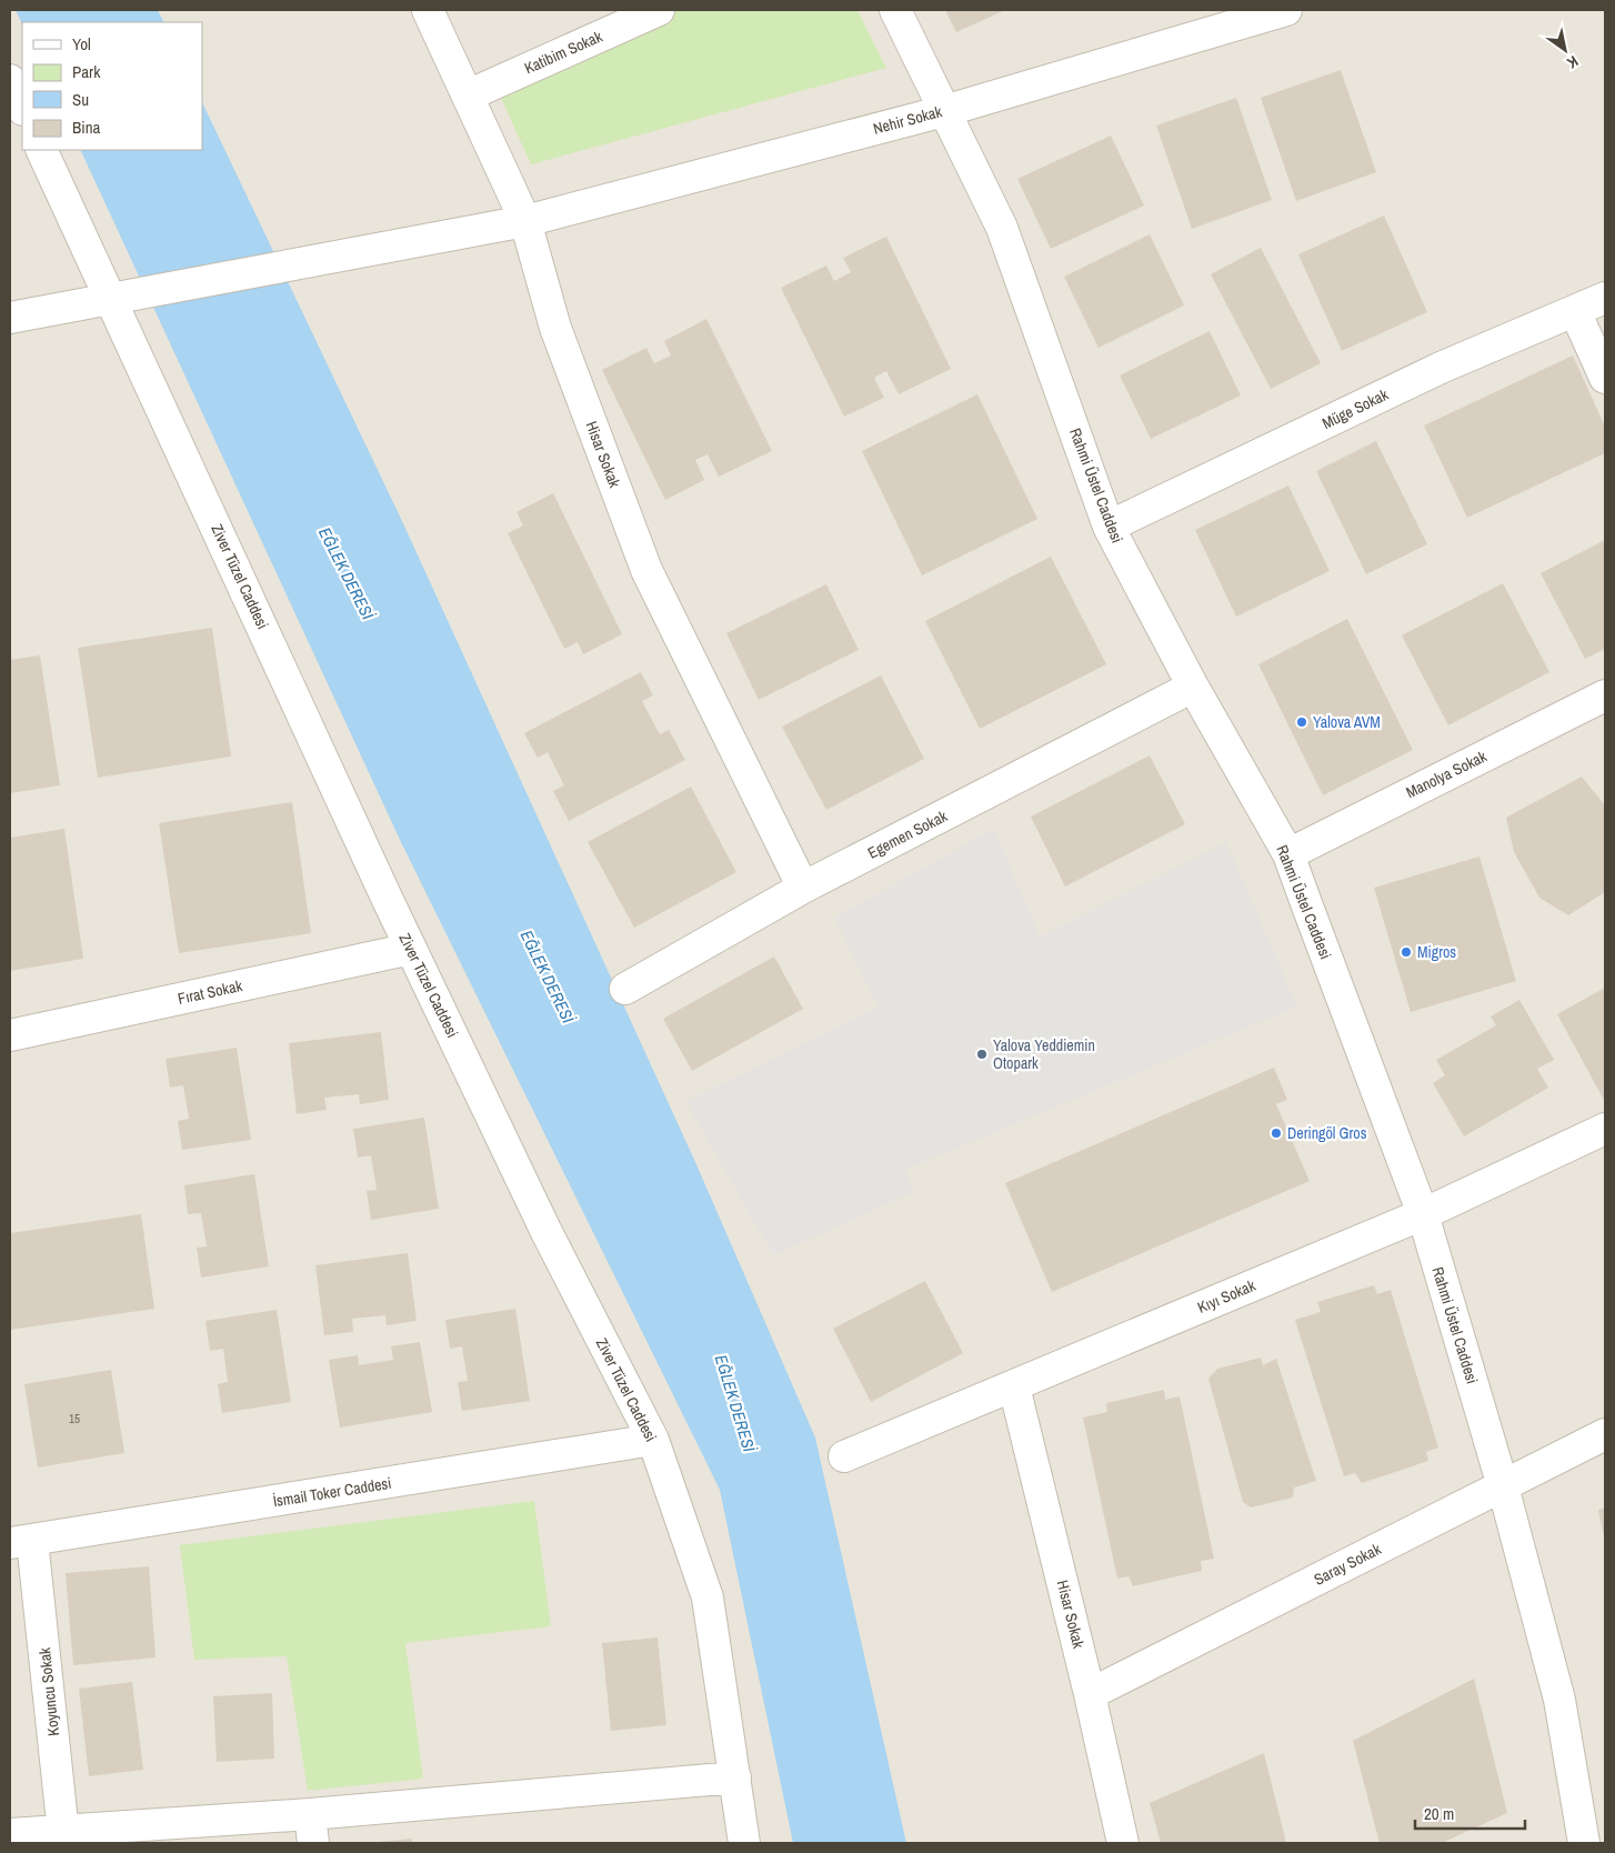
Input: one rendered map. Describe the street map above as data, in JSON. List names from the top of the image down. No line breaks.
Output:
{"streets":{"street":["Katibim Sokak","Nehir Sokak","Müge Sokak","Hisar Sokak","Rahmi Üstel Caddesi","Ziver Tüzel Caddesi","Manolya Sokak","Egemen Sokak","Fırat Sokak","Kıyı Sokak","İsmail Toker Caddesi","Saray Sokak","Koyuncu Sokak"]},"crossings":[["Katibim Sokak","Hisar Sokak"],["Nehir Sokak","Hisar Sokak"],["Nehir Sokak","Rahmi Üstel Caddesi"],["Nehir Sokak","Ziver Tüzel Caddesi"],["Müge Sokak","Rahmi Üstel Caddesi"],["Hisar Sokak","Egemen Sokak"],["Hisar Sokak","Kıyı Sokak"],["Hisar Sokak","Saray Sokak"],["Rahmi Üstel Caddesi","Manolya Sokak"],["Rahmi Üstel Caddesi","Egemen Sokak"],["Rahmi Üstel Caddesi","Kıyı Sokak"],["Rahmi Üstel Caddesi","Saray Sokak"],["Ziver Tüzel Caddesi","Fırat Sokak"],["Ziver Tüzel Caddesi","İsmail Toker Caddesi"],["İsmail Toker Caddesi","Koyuncu Sokak"]],"water":["EĞLEK DERESİ"],"places":["Yalova AVM","Migros","Yalova Yeddiemin Otopark","Deringöl Gros"],"house_numbers":["15"],"legend":["Yol","Park","Su","Bina"],"scale_bar":"20 m","north":"bottom right"}
